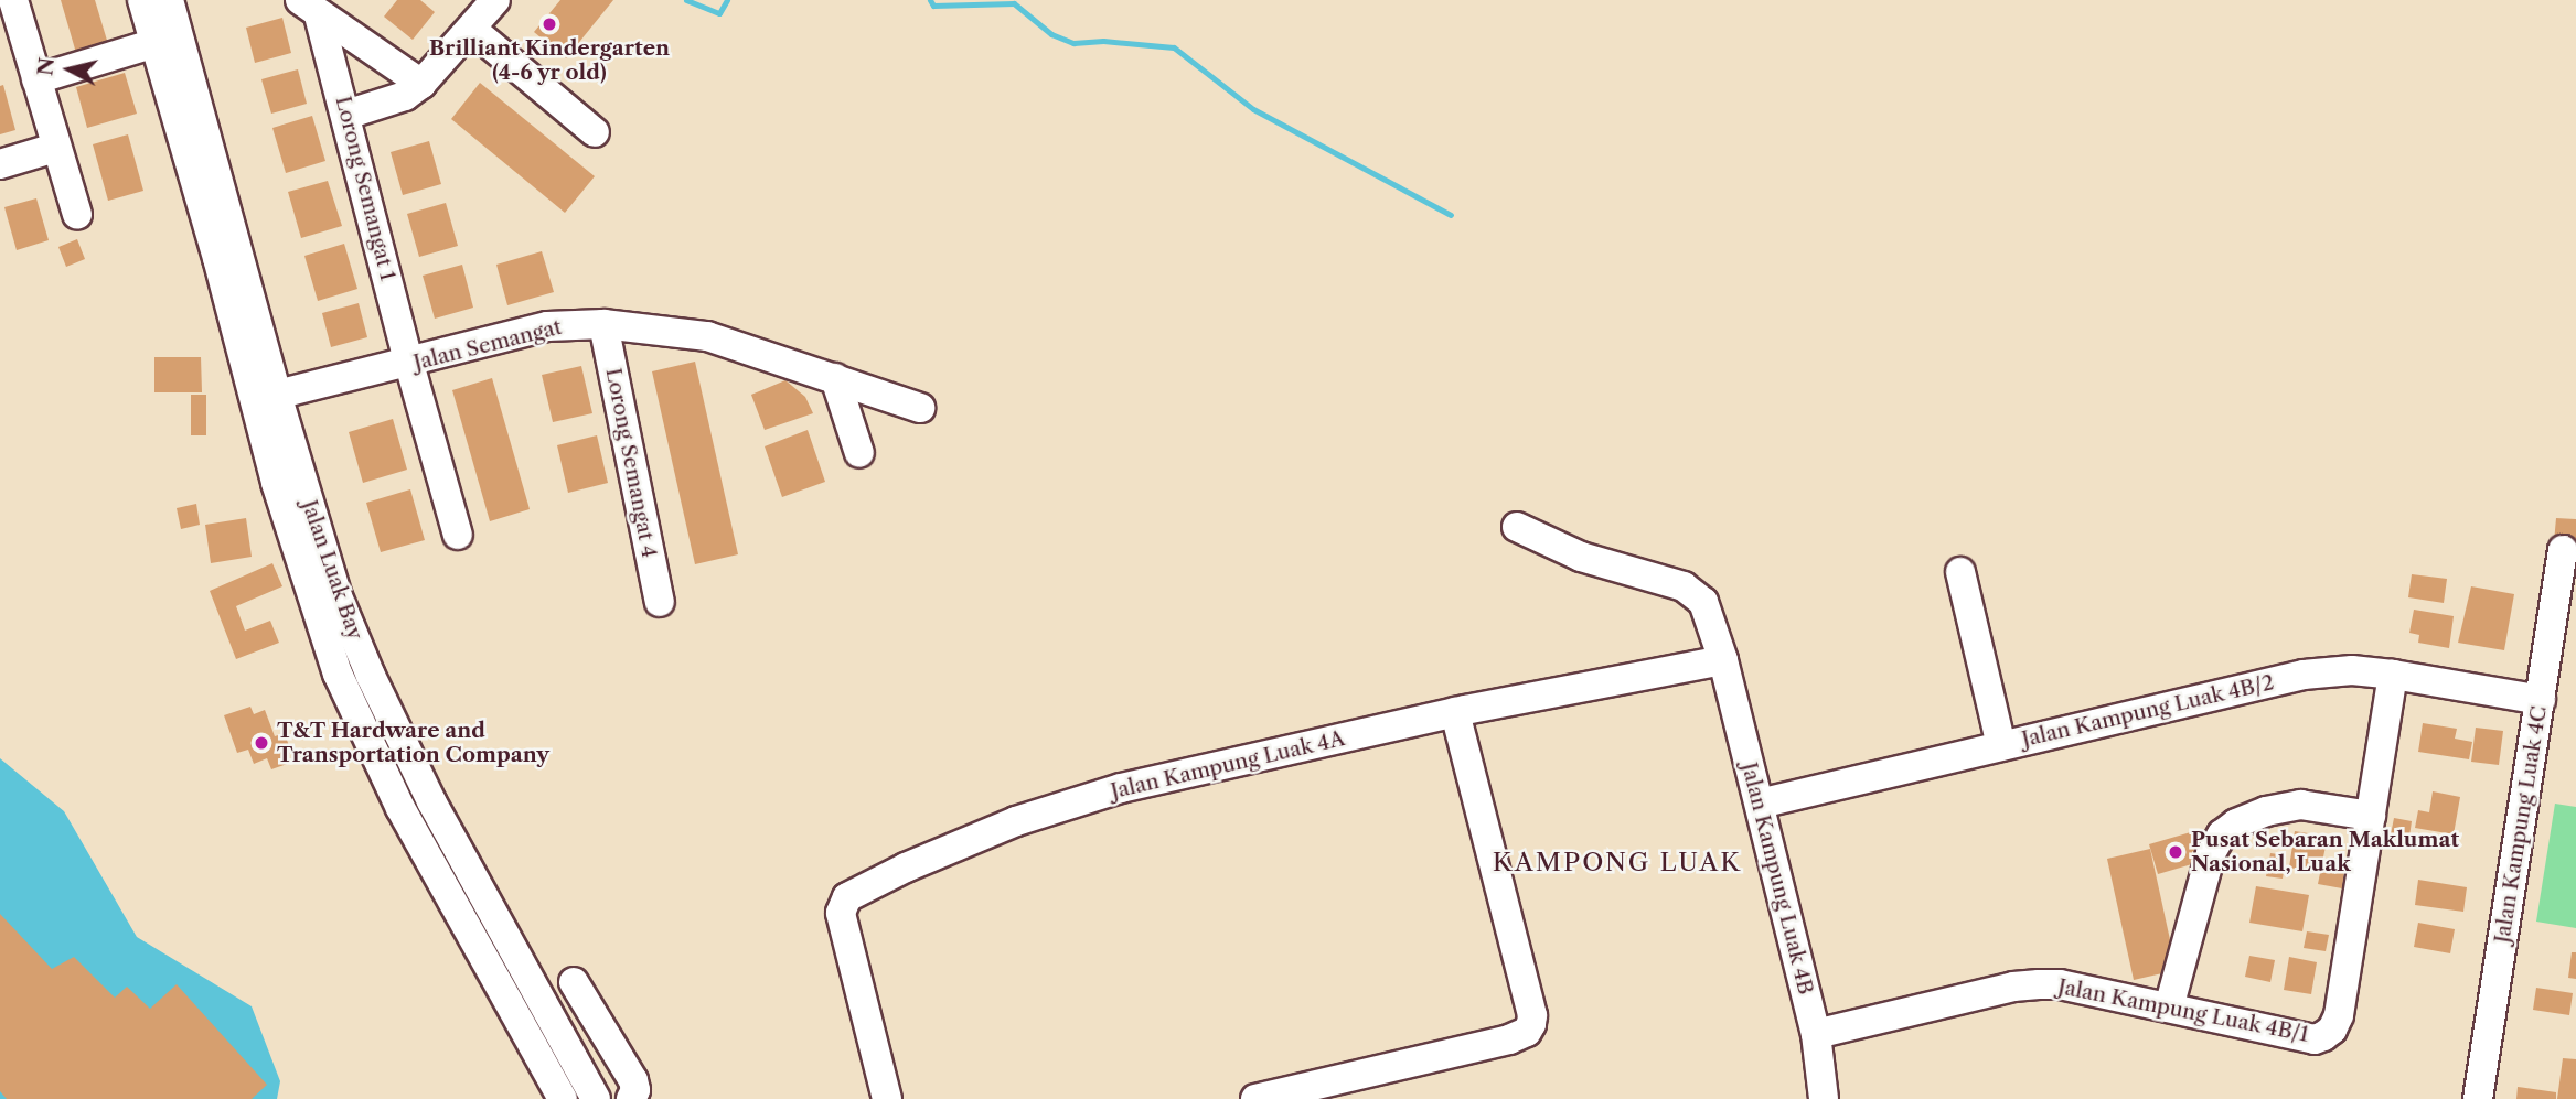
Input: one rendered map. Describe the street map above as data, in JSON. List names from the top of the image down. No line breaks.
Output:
{"streets":{"street":["Lorong Semangat 1","Jalan Semangat","Lorong Semangat 4","Jalan Luak Bay","Jalan Kampung Luak 4B/2","Jalan Kampung Luak 4A","Jalan Kampung Luak 4C","Jalan Kampung Luak 4B","Jalan Kampung Luak 4B/1"]},"crossings":[["Lorong Semangat 1","Jalan Semangat"],["Jalan Semangat","Lorong Semangat 4"],["Jalan Semangat","Jalan Luak Bay"],["Jalan Kampung Luak 4B/2","Jalan Kampung Luak 4C"],["Jalan Kampung Luak 4B/2","Jalan Kampung Luak 4B"],["Jalan Kampung Luak 4B/2","Jalan Kampung Luak 4B/1"],["Jalan Kampung Luak 4A","Jalan Kampung Luak 4B"],["Jalan Kampung Luak 4B","Jalan Kampung Luak 4B/1"]],"districts":["KAMPONG LUAK"],"places":["Brilliant Kindergarten (4-6 yr old)","T&T Hardware and Transportation Company","Pusat Sebaran Maklumat Nasional, Luak"],"north":"left"}
